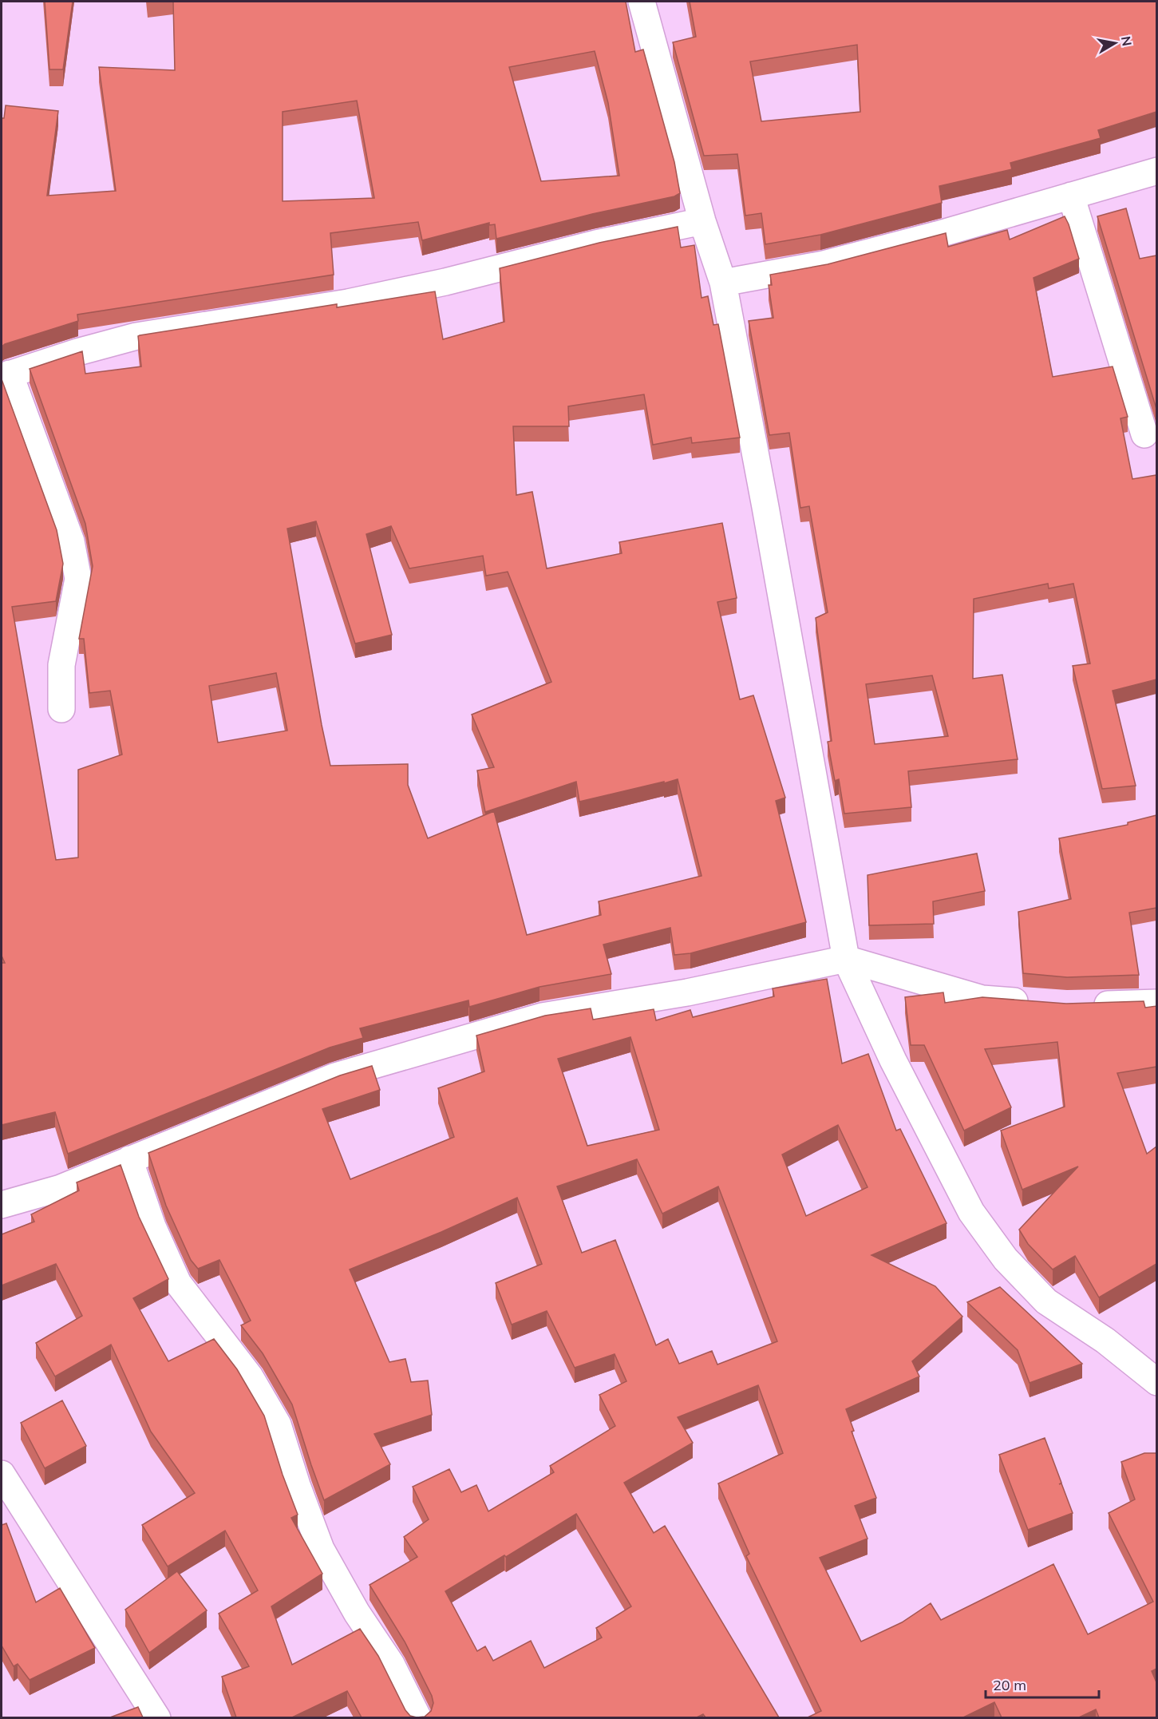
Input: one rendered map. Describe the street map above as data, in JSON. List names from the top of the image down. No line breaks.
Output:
{"scale_bar":"20 m","north":"right"}
